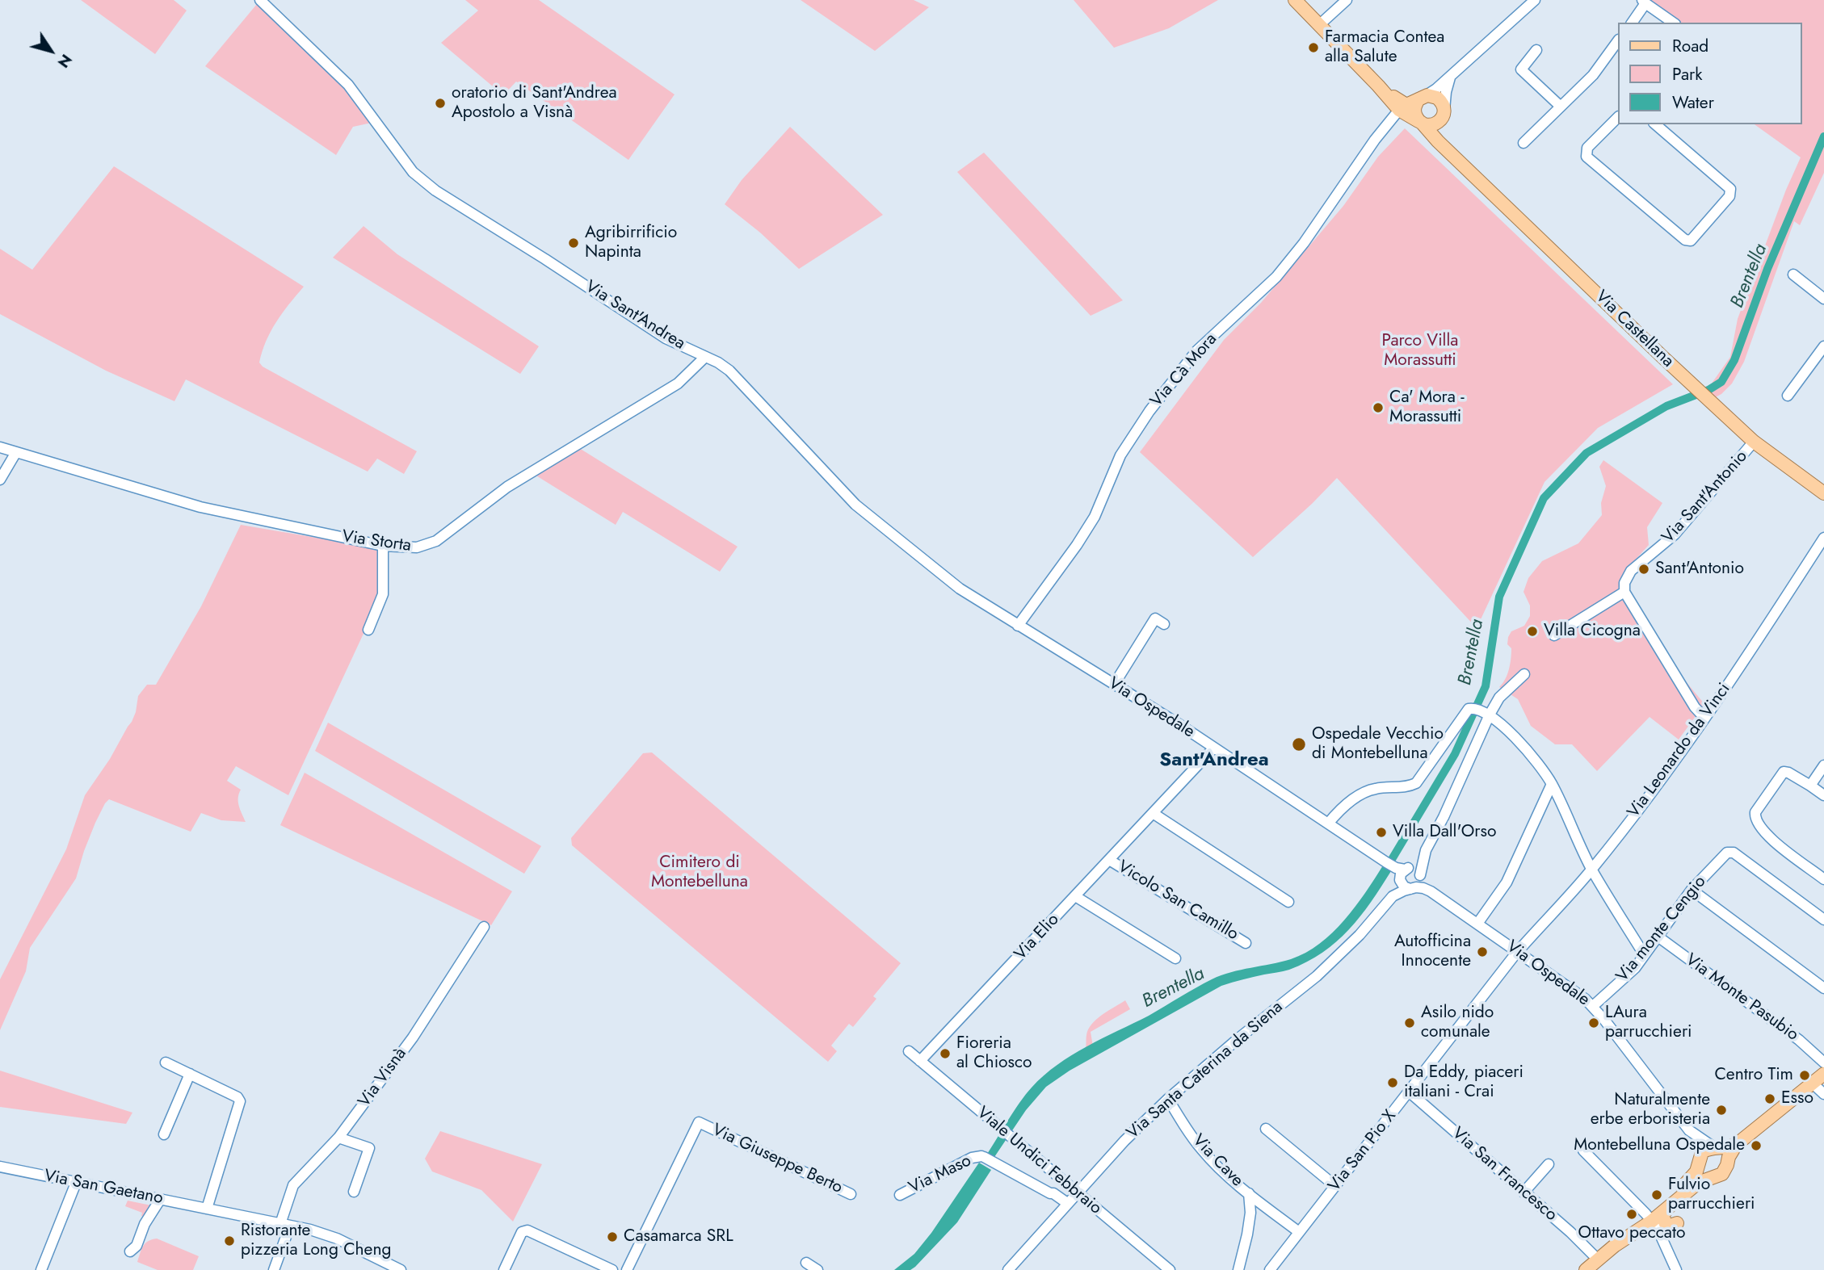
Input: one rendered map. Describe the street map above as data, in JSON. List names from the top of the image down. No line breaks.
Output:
{"streets":{"main road":["Via Castellana"],"street":["Via Sant'Andrea","Via Cà Mora","Via Sant'Antonio","Via Storta","Via Ospedale","Via Leonardo da Vinci","Vicolo San Camillo","Via monte Cengio","Via Elio","Via Monte Pasubio","Via Santa Caterina da Siena","Via Visnà","Via San Pio X","Via Giuseppe Berto","Viale Undici Febbraio","Via Cave","Via Maso","Via San Francesco","Via San Gaetano"]},"crossings":[["Via Sant'Andrea","Via Cà Mora"],["Via Sant'Andrea","Via Storta"],["Via Sant'Andrea","Via Ospedale"],["Via Castellana","Via Cà Mora"],["Via Castellana","Via Sant'Antonio"],["Via Cà Mora","Via Ospedale"],["Via Ospedale","Via Leonardo da Vinci"],["Via Ospedale","Via monte Cengio"],["Via Ospedale","Via Elio"],["Via Ospedale","Via Santa Caterina da Siena"],["Via Ospedale","Via San Pio X"],["Via Leonardo da Vinci","Via San Pio X"],["Vicolo San Camillo","Via Elio"],["Via monte Cengio","Via Monte Pasubio"],["Via Elio","Viale Undici Febbraio"],["Via Santa Caterina da Siena","Viale Undici Febbraio"],["Via Santa Caterina da Siena","Via Cave"],["Via Santa Caterina da Siena","Via Maso"],["Via Visnà","Via San Gaetano"],["Via San Pio X","Via Cave"],["Via San Pio X","Via San Francesco"]],"districts":["Sant'Andrea"],"water":["Brentella"],"parks":["Parco Villa Morassutti","Cimitero di Montebelluna"],"places":["Farmacia Contea alla Salute","oratorio di Sant'Andrea Apostolo a Visnà","Agribirrificio Napinta","Ca' Mora - Morassutti","Sant'Antonio","Villa Cicogna","Ospedale Vecchio di Montebelluna","Villa Dall'Orso","Autofficina Innocente","Asilo nido comunale","LAura parrucchieri","Fioreria al Chiosco","Centro Tim","Da Eddy, piaceri italiani - Crai","Esso","Naturalmente erbe erboristeria","Montebelluna Ospedale","Fulvio parrucchieri","Ottavo peccato","Casamarca SRL","Ristorante pizzeria Long Cheng"],"legend":["Road","Park","Water"],"north":"bottom right"}
